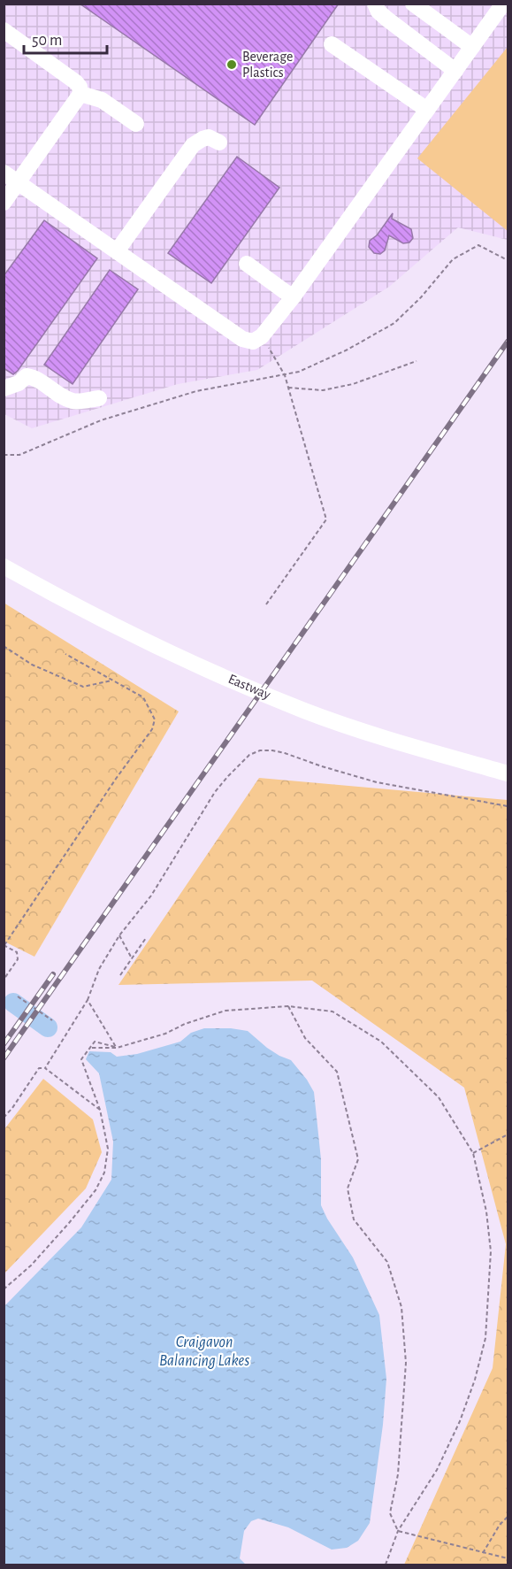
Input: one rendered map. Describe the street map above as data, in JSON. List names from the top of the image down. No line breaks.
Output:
{"streets":{"street":["Eastway"]},"water":["Craigavon Balancing Lakes"],"places":["Beverage Plastics"],"scale_bar":"50 m"}
